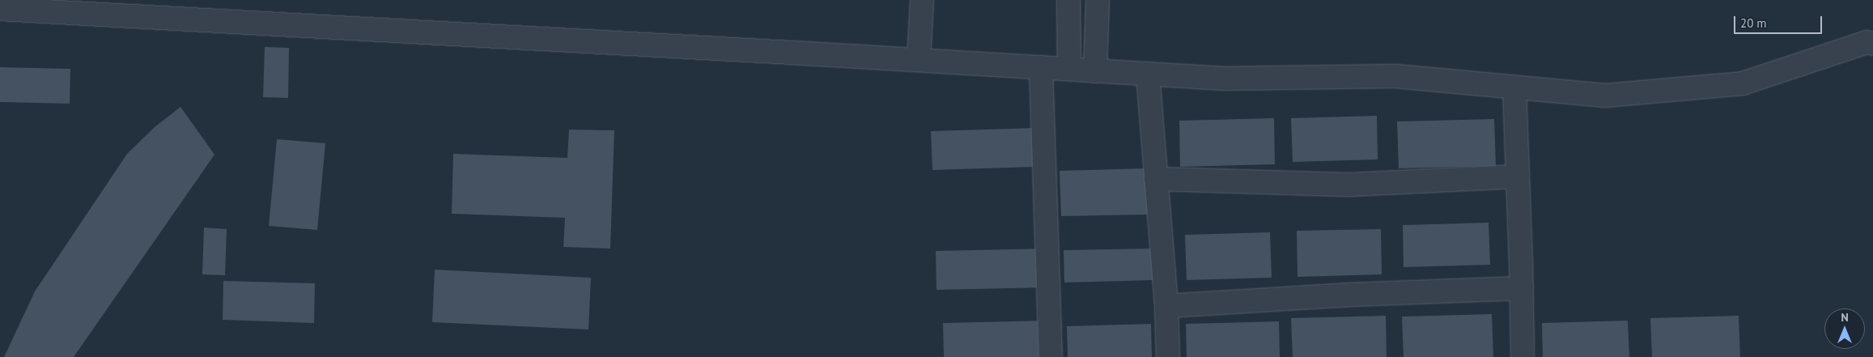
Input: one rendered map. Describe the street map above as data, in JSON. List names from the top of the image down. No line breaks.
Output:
{"scale_bar":"20 m","north":"top"}
